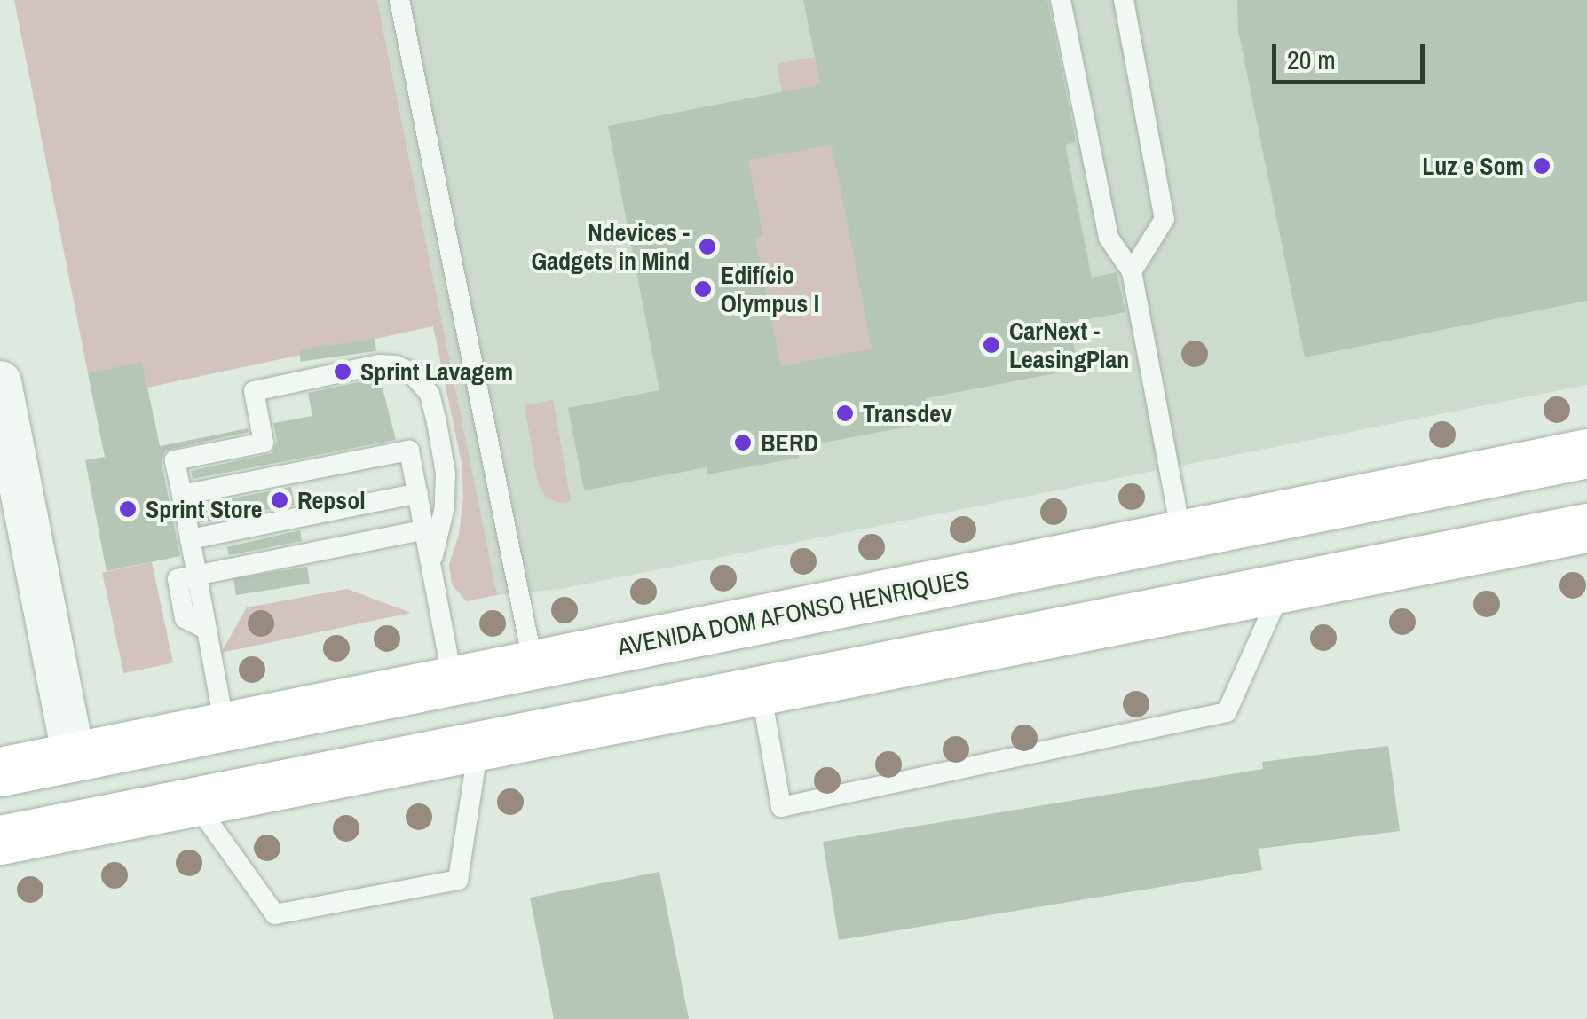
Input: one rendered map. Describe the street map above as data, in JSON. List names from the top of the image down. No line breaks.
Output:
{"streets":{"main road":["AVENIDA DOM AFONSO HENRIQUES"]},"places":["Luz e Som","Ndevices - Gadgets in Mind","Edifício Olympus I","CarNext - LeasingPlan","Sprint Lavagem","Transdev","BERD","Repsol","Sprint Store"],"scale_bar":"20 m"}
